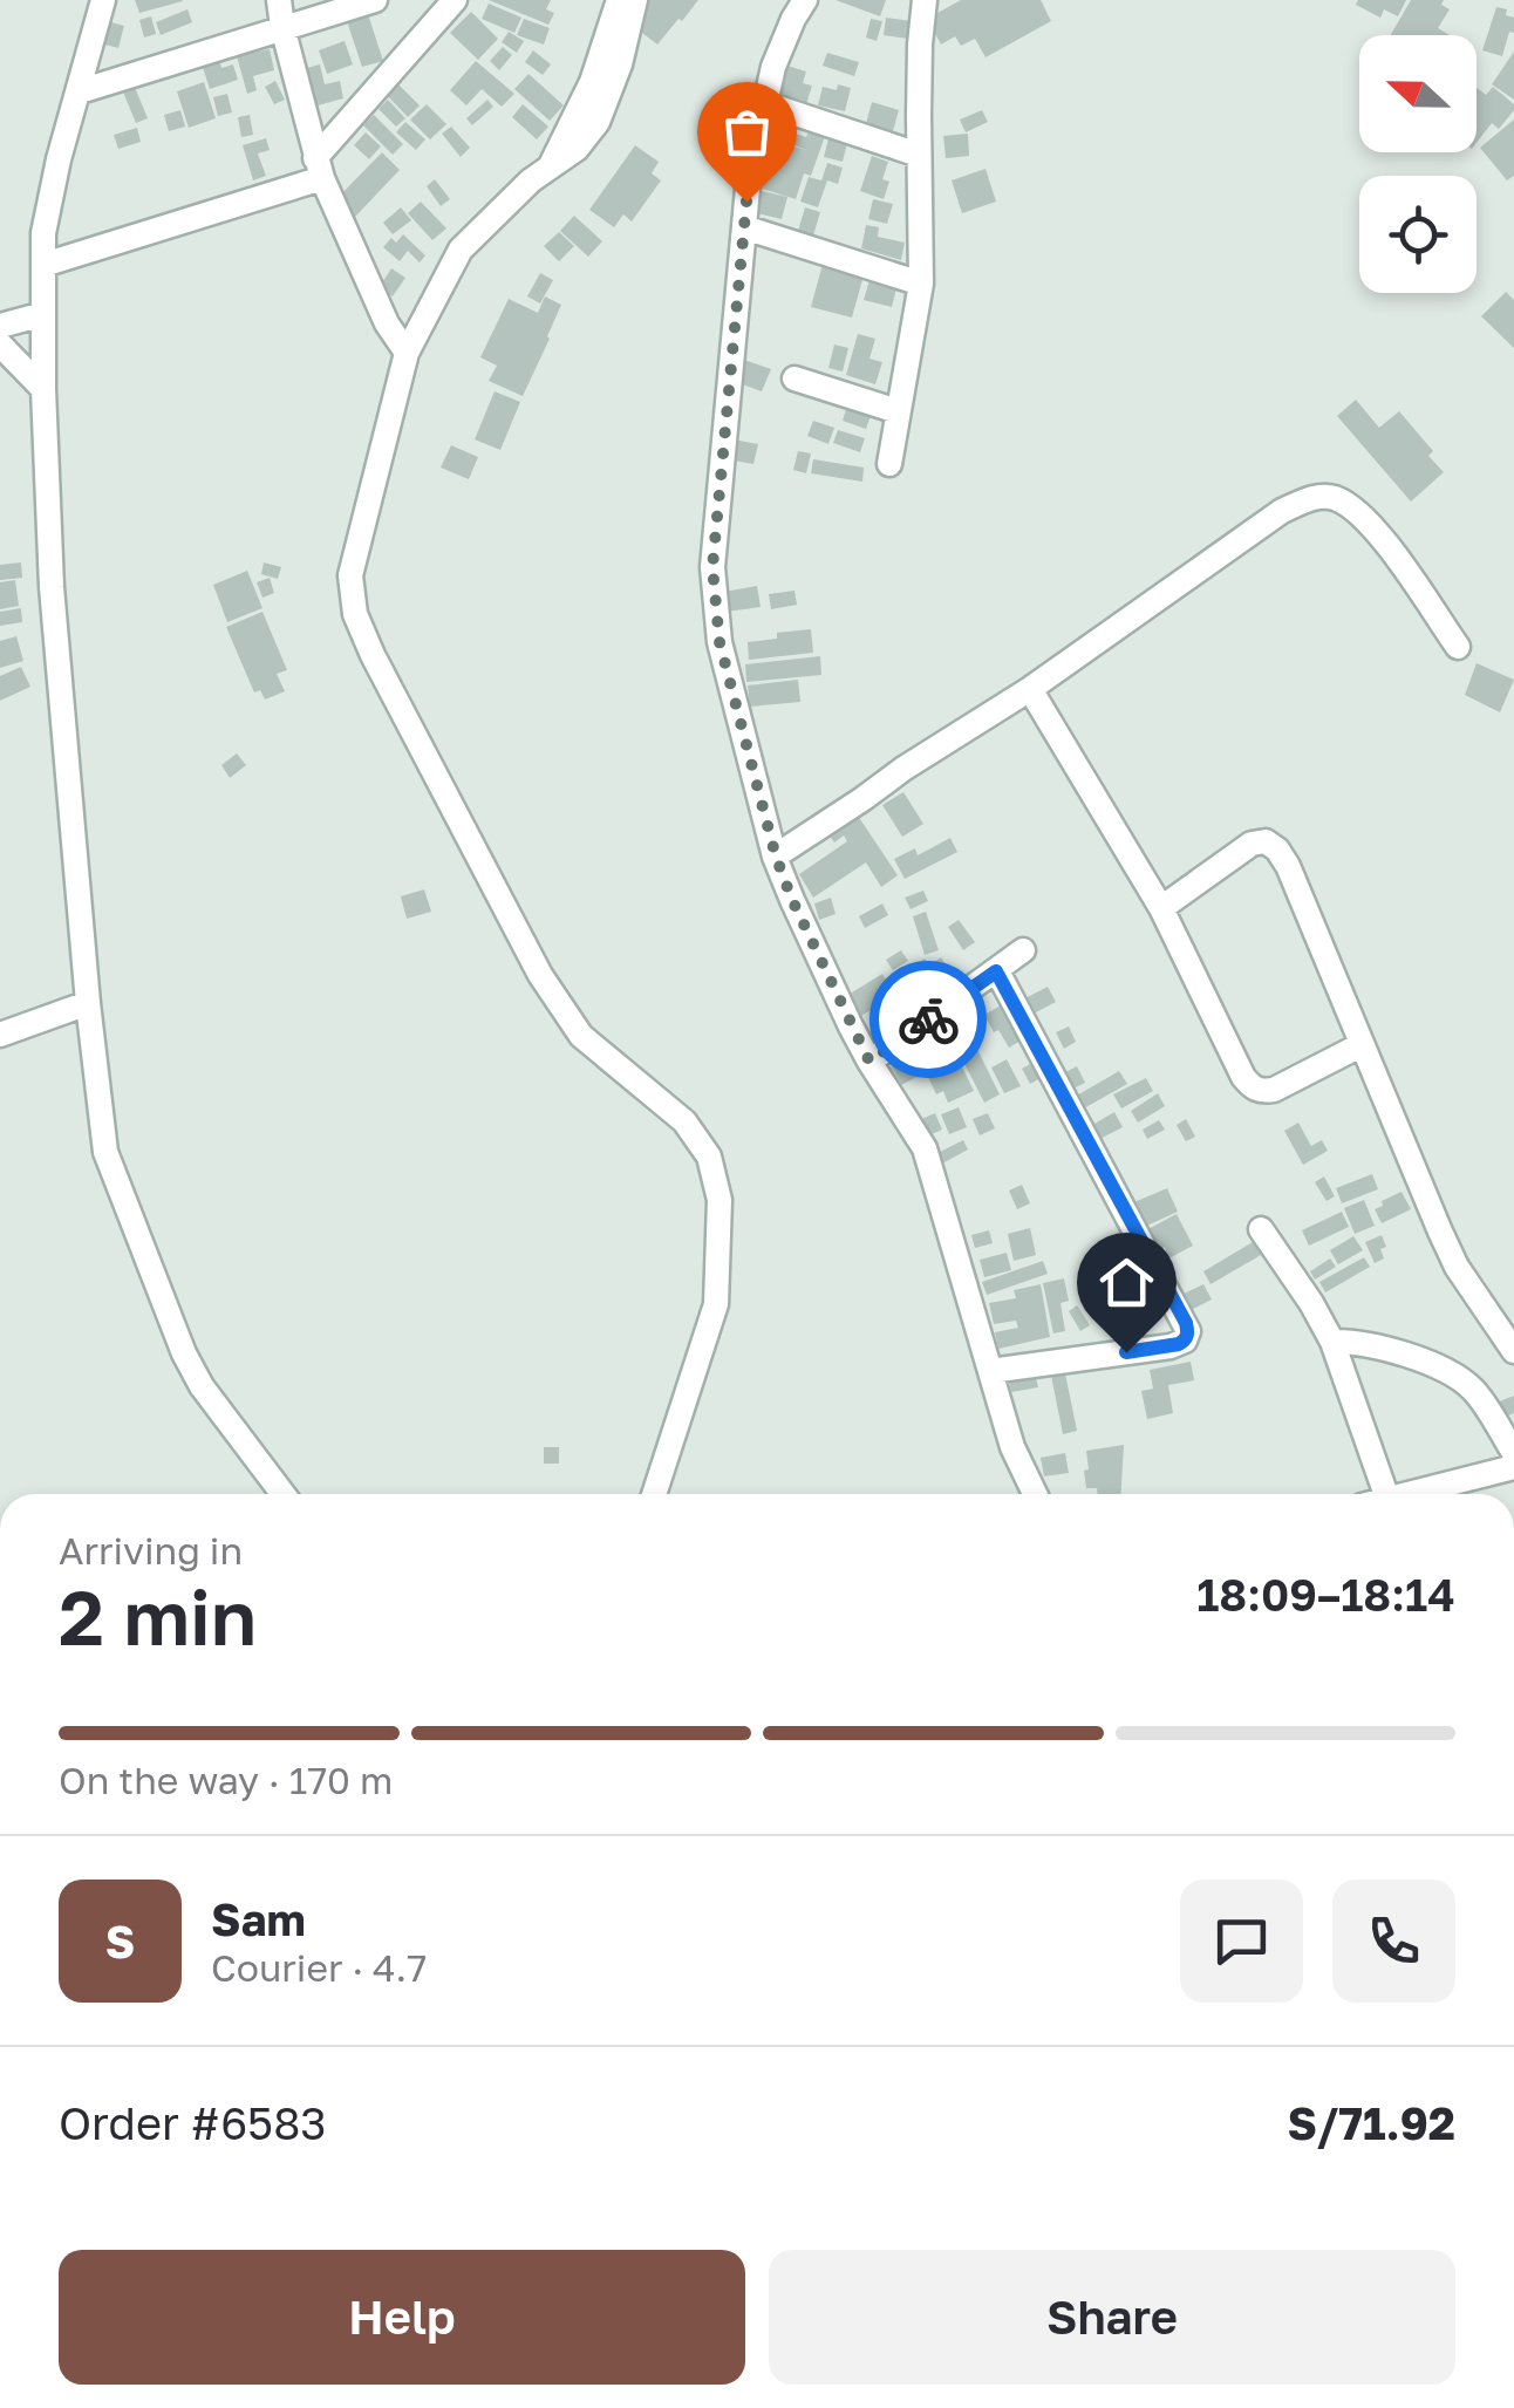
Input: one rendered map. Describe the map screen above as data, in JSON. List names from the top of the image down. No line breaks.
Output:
{"north":"left","page":{"heading":["2 min","Arriving in","18:09–18:14"],"panel":["Sam","Courier · 4.7","Order #6583","S/71.92"],"bar":"On the way · 170 m","round":"S","buttons":["Help","Share"]}}
